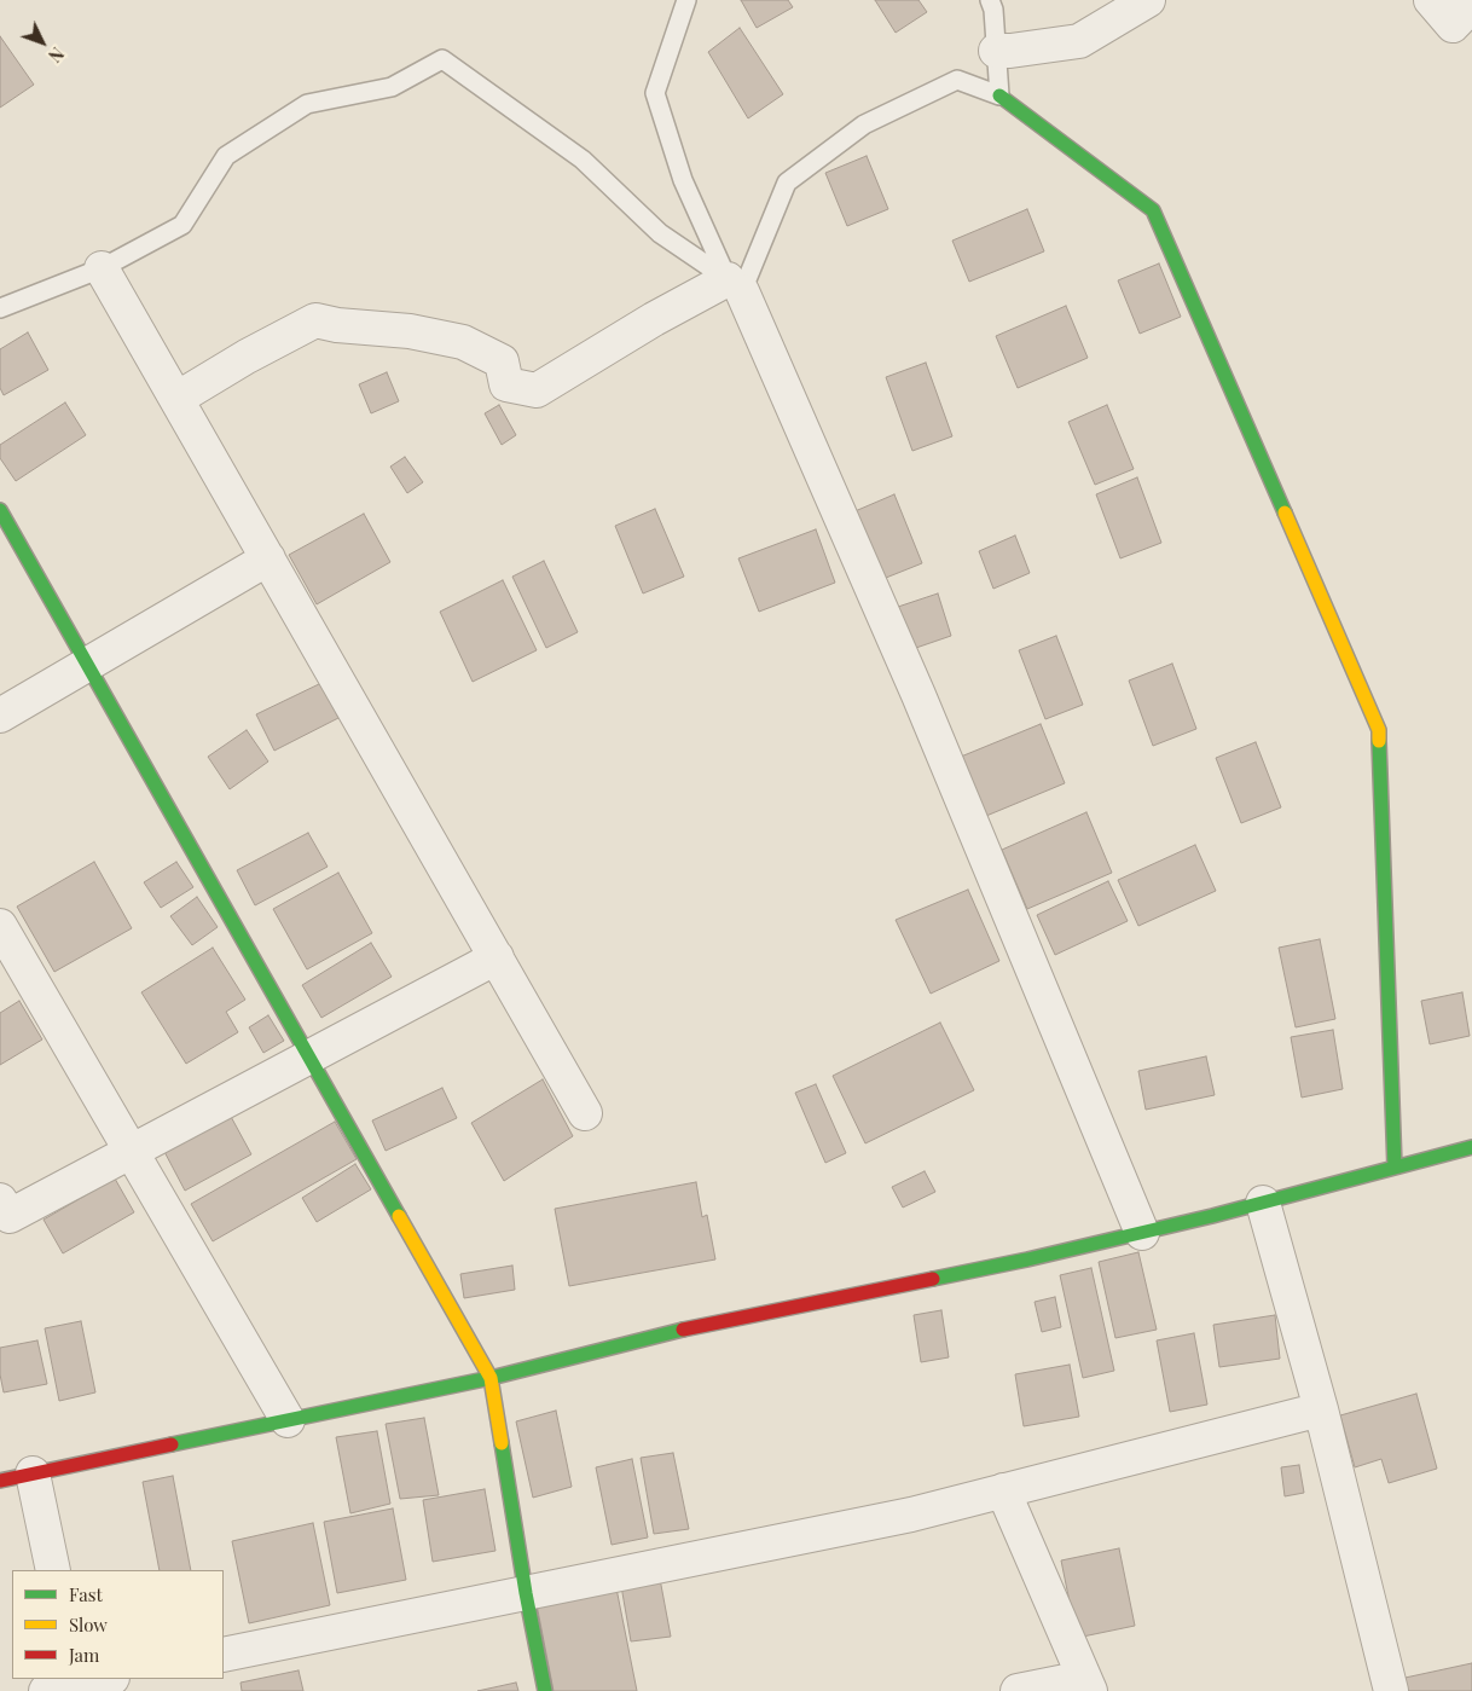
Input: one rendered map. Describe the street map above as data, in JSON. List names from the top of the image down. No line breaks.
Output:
{"legend":["Fast","Slow","Jam"],"north":"bottom right"}
